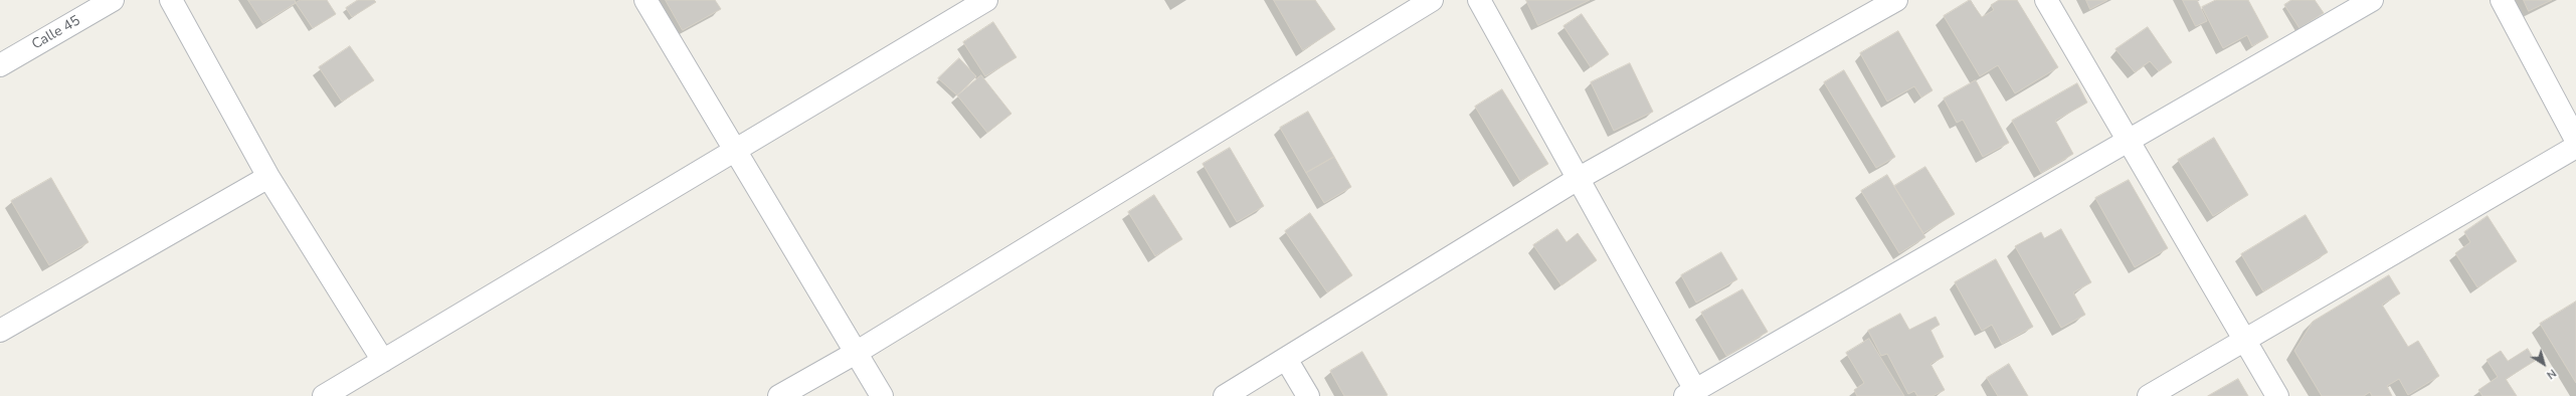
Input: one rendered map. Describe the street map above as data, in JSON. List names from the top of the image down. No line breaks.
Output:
{"streets":{"street":["Calle 45"]},"north":"bottom right"}
